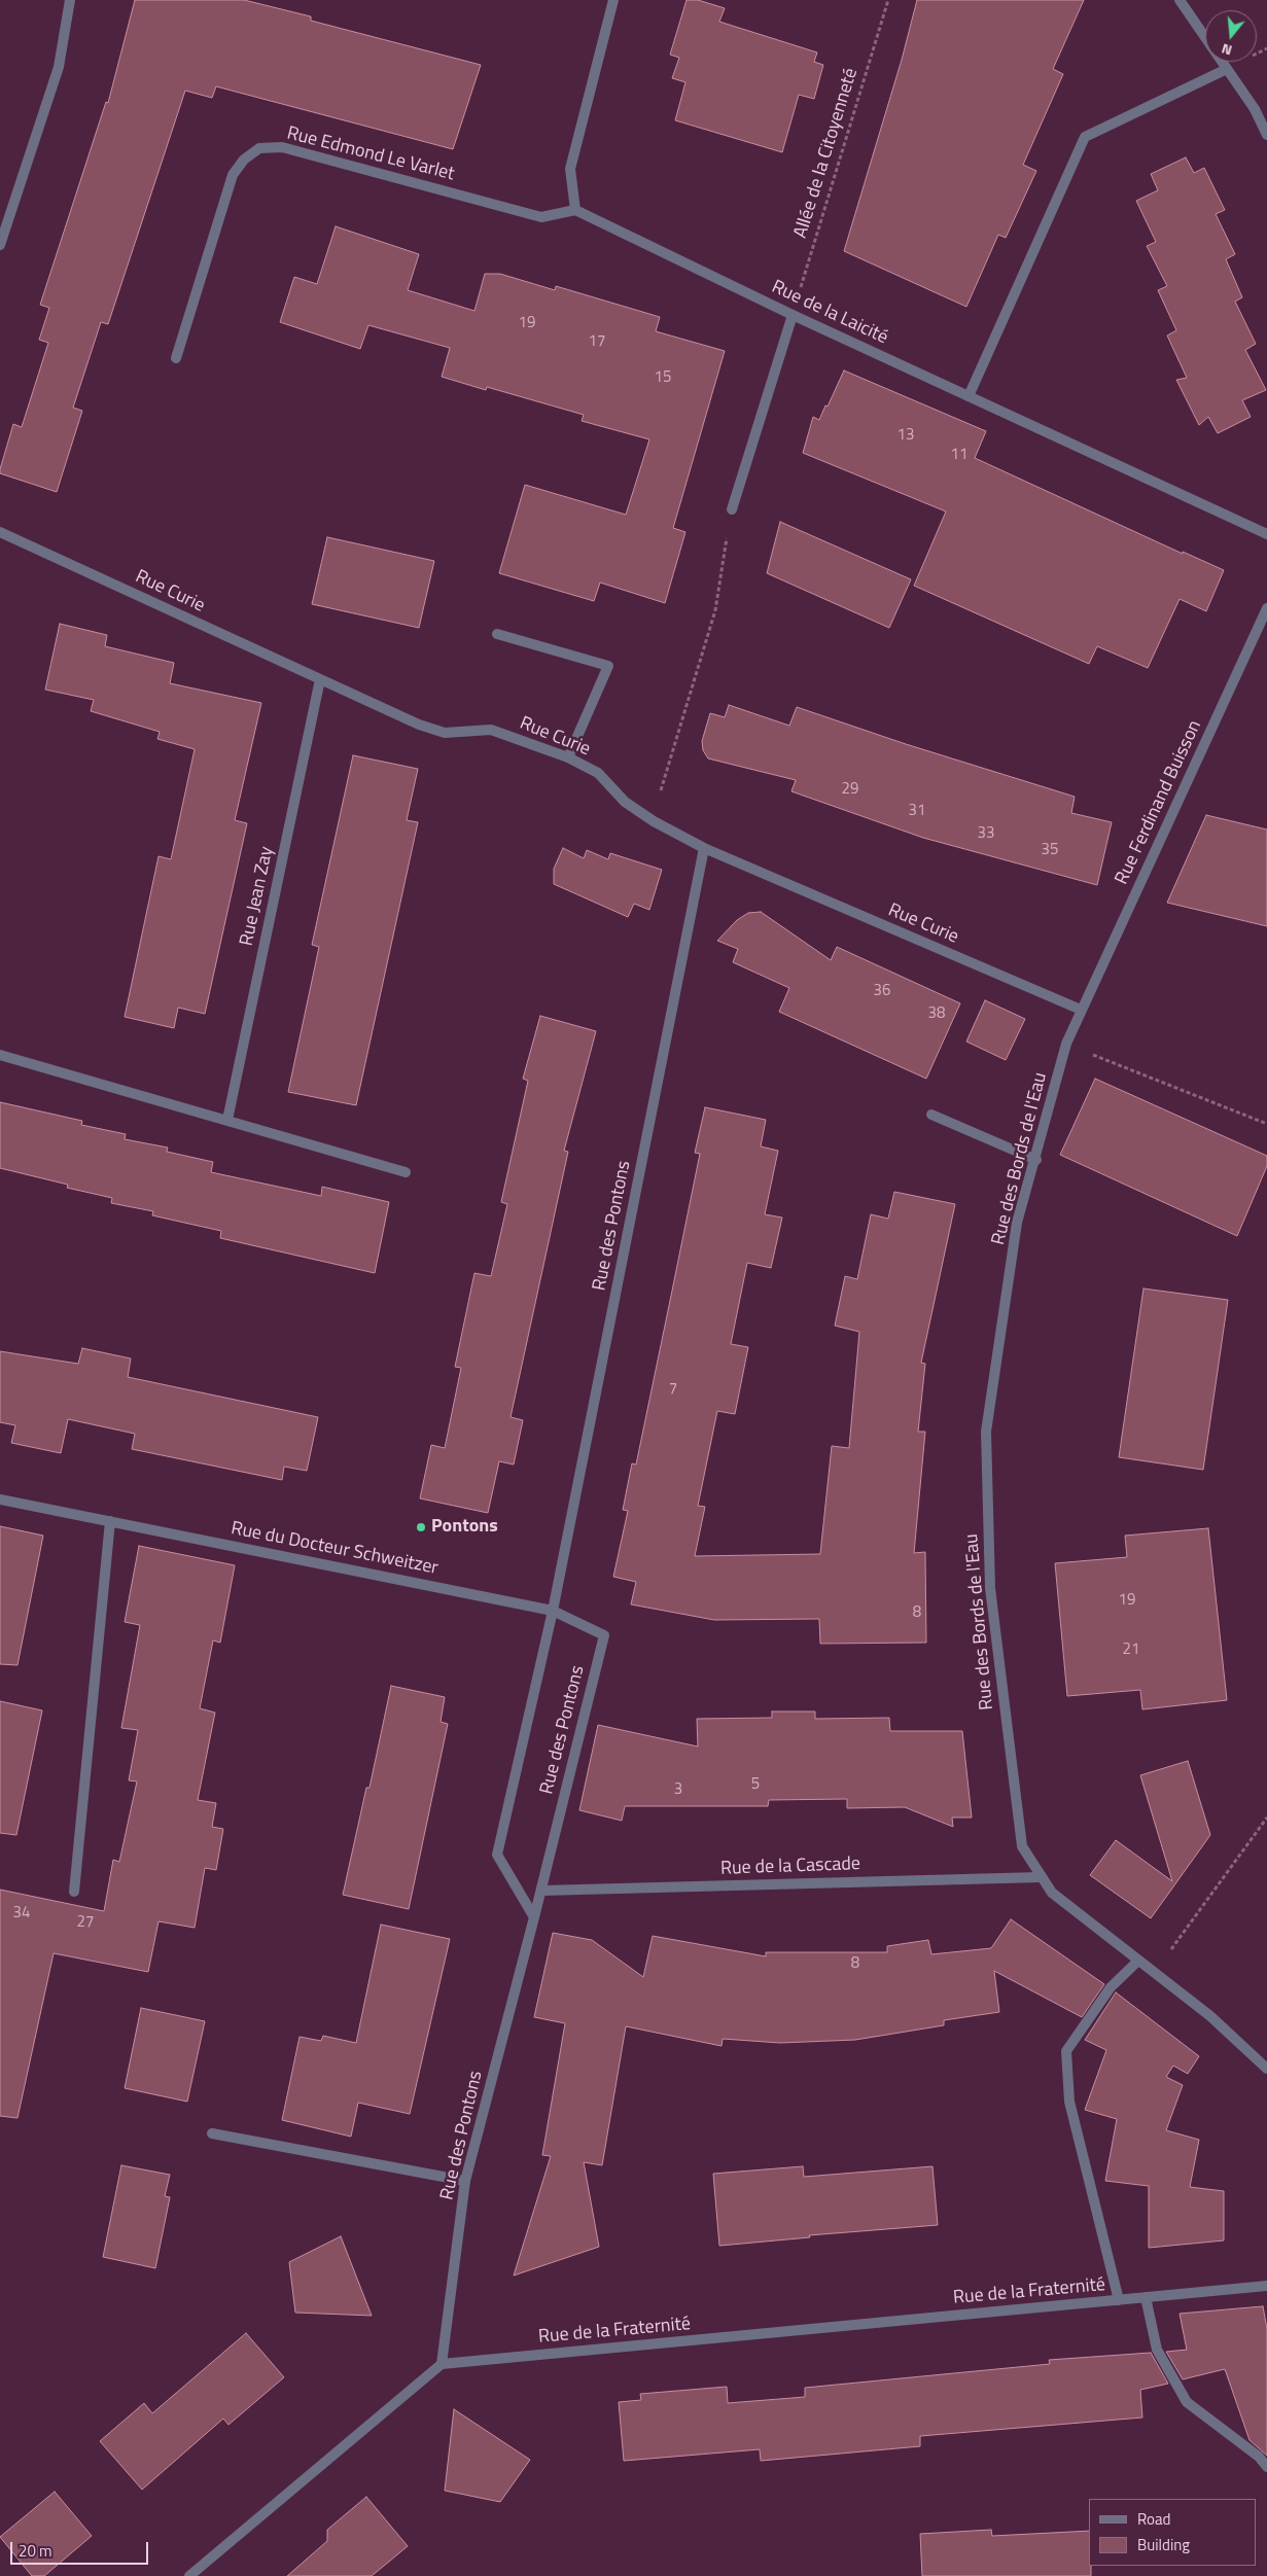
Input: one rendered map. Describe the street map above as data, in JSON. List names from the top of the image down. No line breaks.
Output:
{"streets":{"street":["Rue Edmond Le Varlet","Rue de la Laicité","Rue Curie","Rue Ferdinand Buisson","Rue Jean Zay","Rue des Bords de l'Eau","Rue des Pontons","Rue du Docteur Schweitzer","Rue de la Cascade","Rue de la Fraternité"],"path":["Allée de la Citoyenneté"]},"crossings":[["Allée de la Citoyenneté","Rue de la Laicité"],["Rue Edmond Le Varlet","Rue de la Laicité"],["Rue Curie","Rue Ferdinand Buisson"],["Rue Curie","Rue Jean Zay"],["Rue Curie","Rue des Bords de l'Eau"],["Rue Curie","Rue des Pontons"],["Rue Ferdinand Buisson","Rue des Bords de l'Eau"],["Rue des Bords de l'Eau","Rue de la Cascade"],["Rue des Bords de l'Eau","Rue de la Fraternité"],["Rue des Pontons","Rue du Docteur Schweitzer"],["Rue des Pontons","Rue de la Cascade"],["Rue des Pontons","Rue de la Fraternité"]],"places":["Pontons"],"house_numbers":["19","17","15","13","11","29","31","33","35","36","38","7","19","8","21","5","3","34","27","8"],"legend":["Road","Building"],"scale_bar":"20 m","north":"bottom"}
